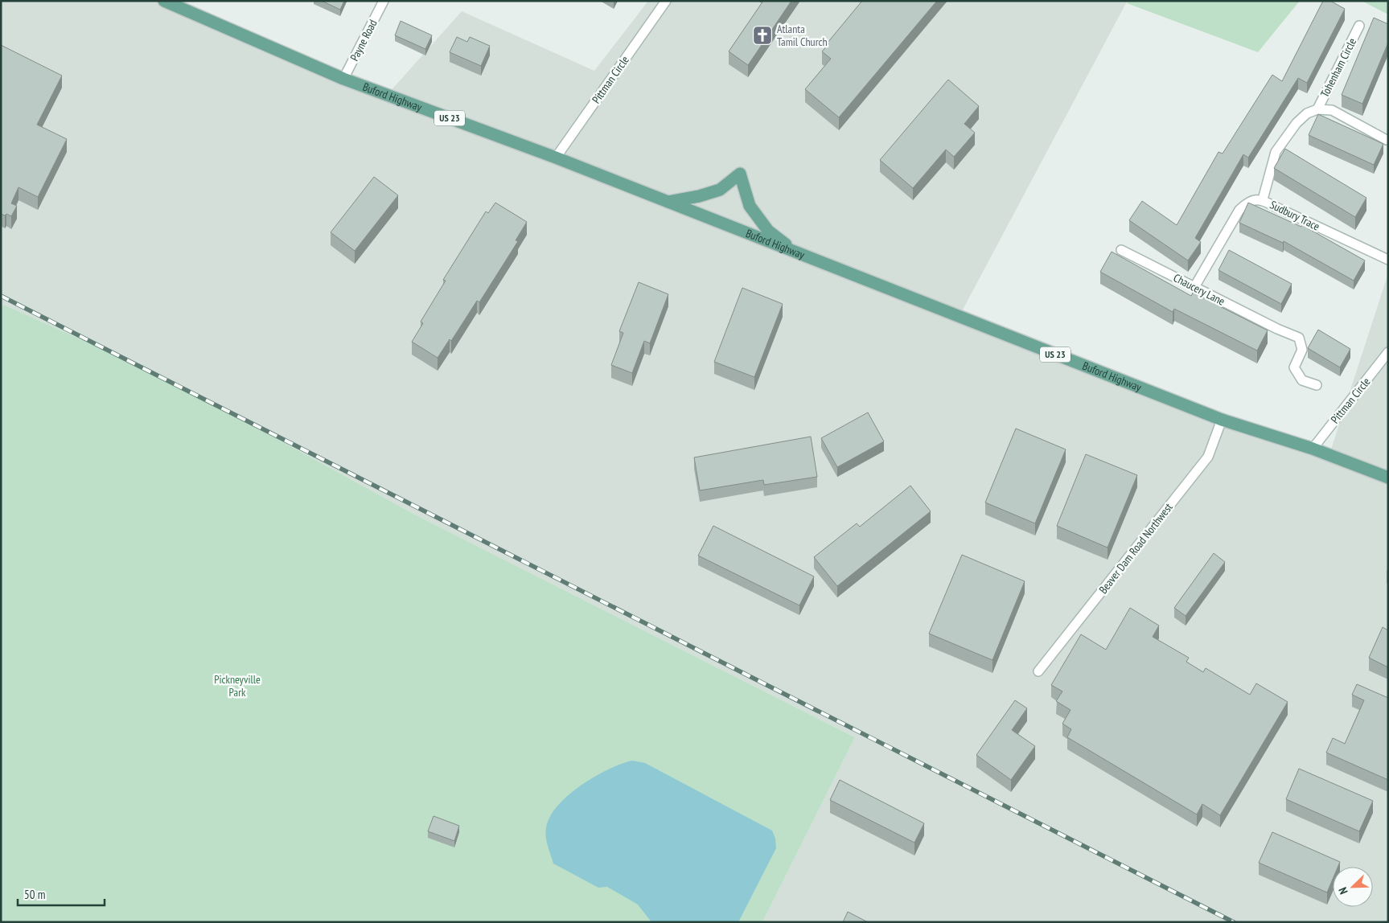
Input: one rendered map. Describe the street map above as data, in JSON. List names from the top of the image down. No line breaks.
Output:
{"streets":{"main road":["Buford Highway","US 23"],"street":["Payne Road","Tohenham Circle","Pittman Circle","Sudbury Trace","Chaucery Lane","Beaver Dam Road Northwest"]},"crossings":[["Payne Road","Buford Highway"],["Pittman Circle","Buford Highway"],["Buford Highway","Beaver Dam Road Northwest"],["Sudbury Trace","Chaucery Lane"]],"parks":["Pickneyville Park"],"places":{"church":["Atlanta Tamil Church"]},"scale_bar":"50 m","north":"bottom left"}
